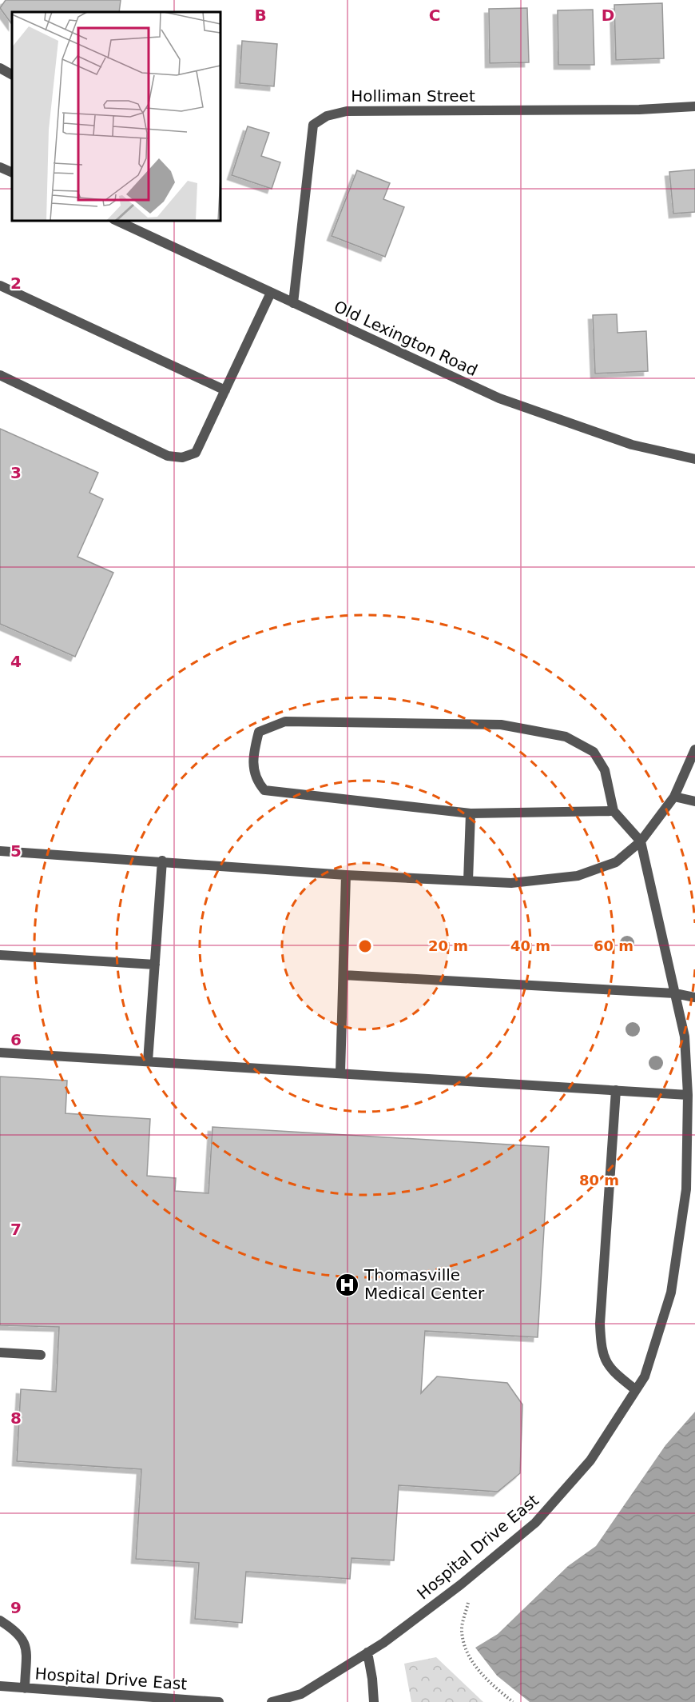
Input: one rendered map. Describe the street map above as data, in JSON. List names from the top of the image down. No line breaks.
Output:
{"streets":{"street":["Holliman Street","Old Lexington Road","Hospital Drive East"]},"crossings":[["Holliman Street","Old Lexington Road"]],"places":{"hospital":["Thomasville Medical Center"]},"grid":{"columns":["B","C","D"],"rows":["2","3","4","5","6","7","8","9"]},"rings":["20 m","40 m","60 m","80 m"]}
